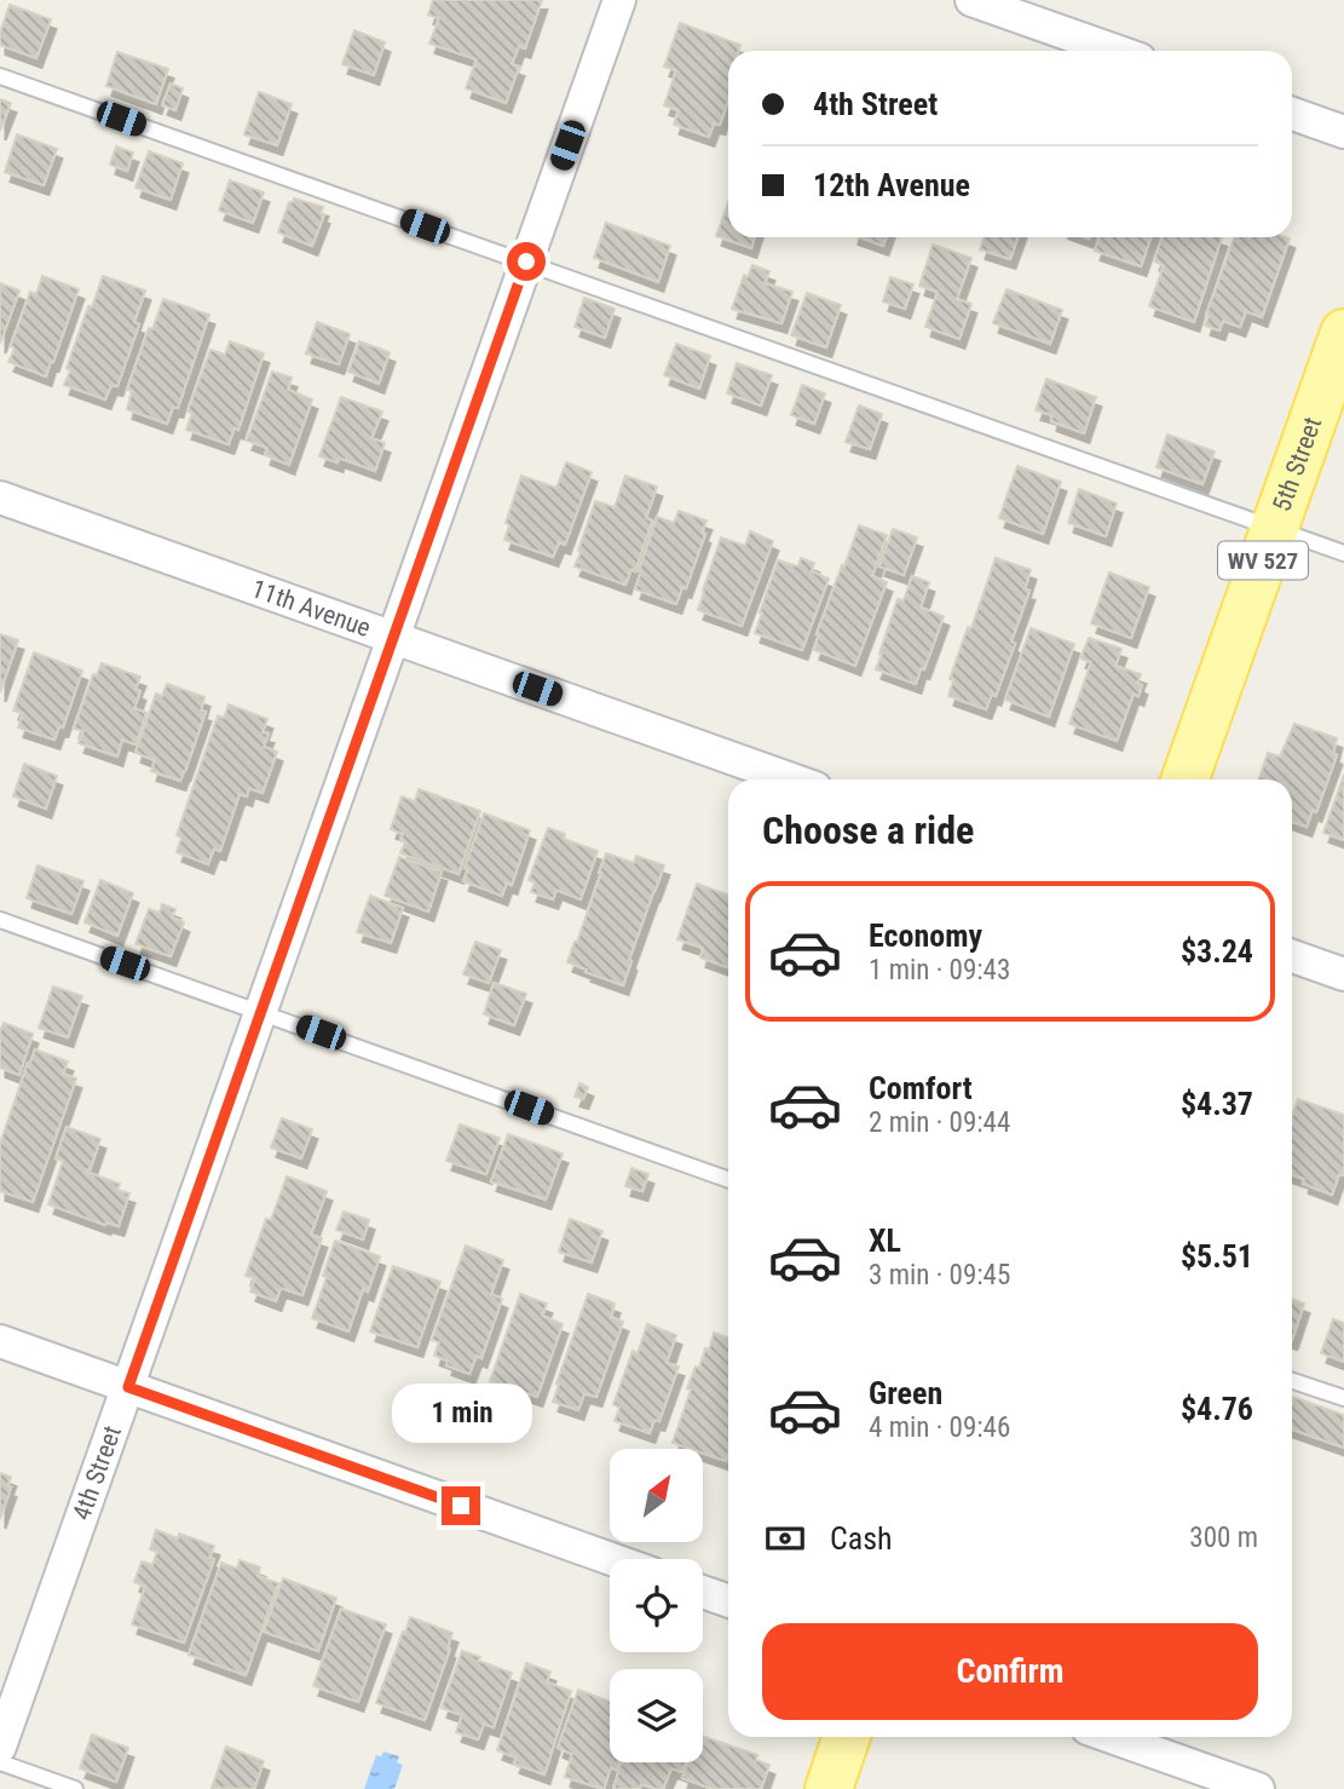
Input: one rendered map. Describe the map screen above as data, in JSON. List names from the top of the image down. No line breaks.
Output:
{"streets":{"main road":["5th Street","WV 527"],"street":["11th Avenue","4th Street"]},"crossings":[["11th Avenue","4th Street"]],"north":"top right","page":{"banner":["4th Street","12th Avenue"],"heading":"Choose a ride","list":[{"name":"Economy","note":"1 min · 09:43","value":"$3.24"},{"name":"Comfort","note":"2 min · 09:44","value":"$4.37"},{"name":"XL","note":"3 min · 09:45","value":"$5.51"},{"name":"Green","note":"4 min · 09:46","value":"$4.76"}],"bubble":"1 min","pay":["Cash","300 m"],"buttons":"Confirm"}}
